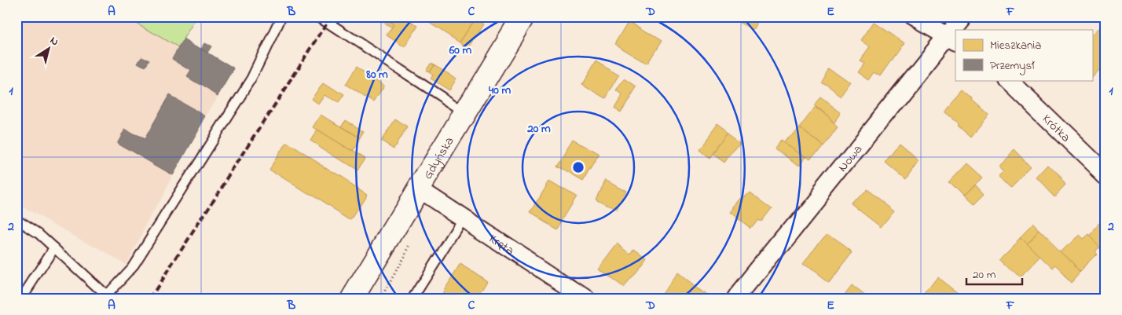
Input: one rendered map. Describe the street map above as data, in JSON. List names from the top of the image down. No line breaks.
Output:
{"streets":{"main road":["Gdyńska"],"street":["Krótka","Nowa","Kręta"]},"crossings":[["Gdyńska","Kręta"]],"legend":["Mieszkania","Przemysł"],"scale_bar":"20 m","north":"top right","grid":{"columns":["A","B","C","D","E","F"],"rows":["1","2"]},"rings":["60 m","80 m","40 m","20 m"]}
